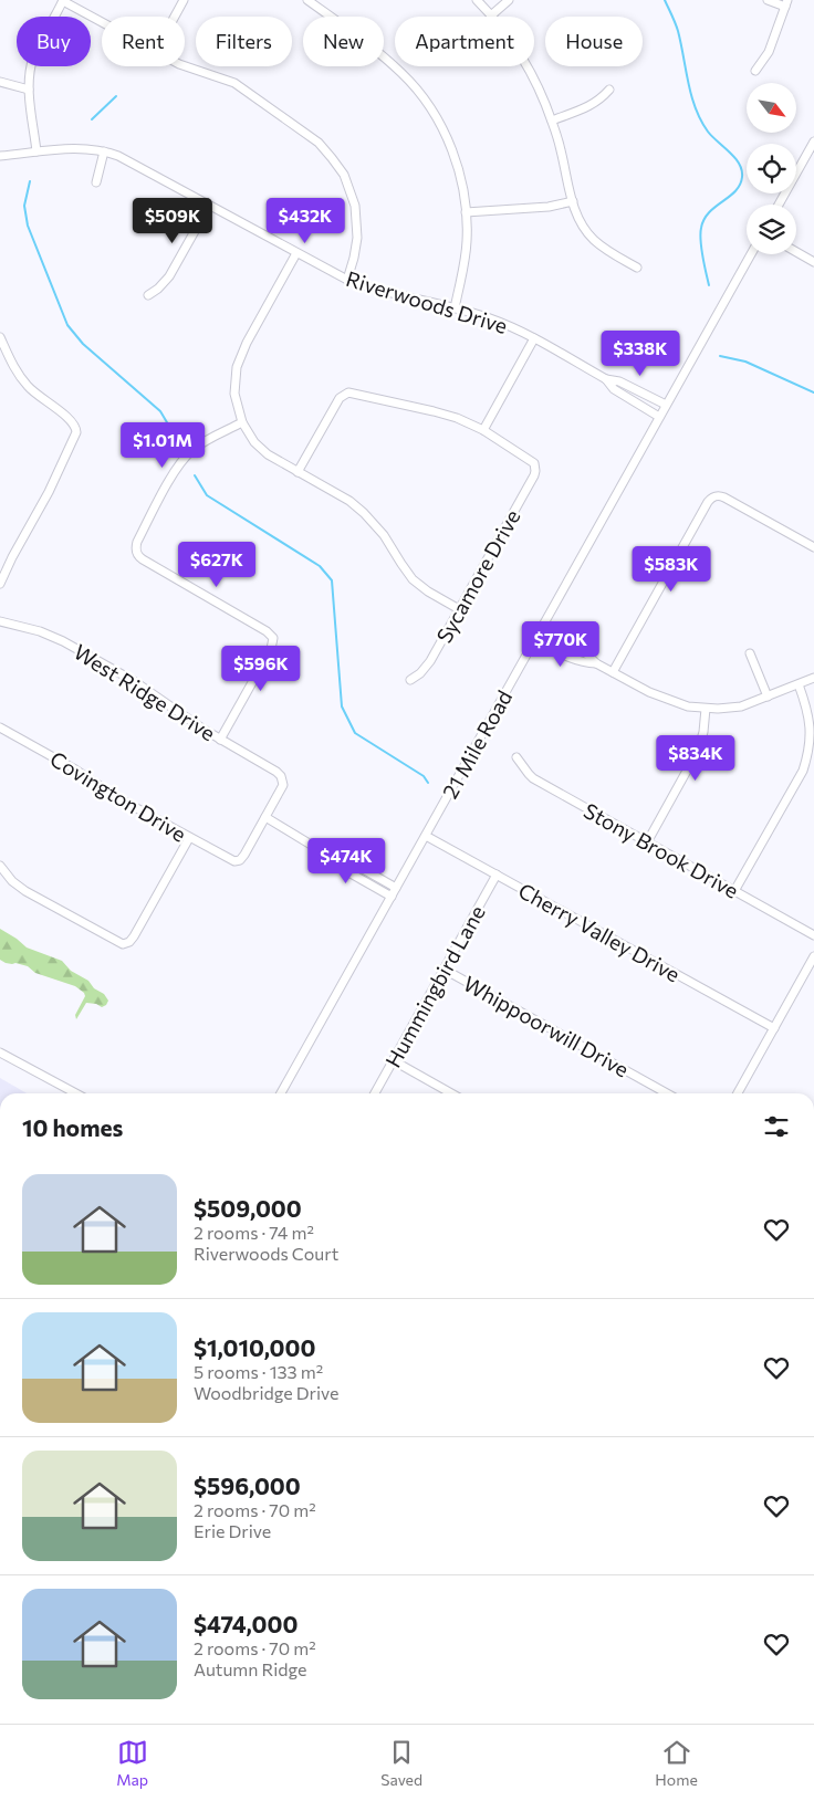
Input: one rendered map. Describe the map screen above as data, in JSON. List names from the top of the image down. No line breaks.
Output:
{"streets":{"street":["Riverwoods Drive","Sycamore Drive","West Ridge Drive","21 Mile Road","Covington Drive","Stony Brook Drive","Cherry Valley Drive","Hummingbird Lane","Whippoorwill Drive"]},"crossings":[["Riverwoods Drive","21 Mile Road"],["West Ridge Drive","Covington Drive"],["21 Mile Road","Cherry Valley Drive"],["Cherry Valley Drive","Hummingbird Lane"],["Hummingbird Lane","Whippoorwill Drive"]],"north":"bottom right","page":{"chip":["Buy","Rent","Filters","New","Apartment","House"],"price":["$509K","$432K","$338K","$1.01M","$627K","$583K","$770K","$596K","$834K","$474K"],"heading":"10 homes","list":[{"name":"$509,000","note":"2 rooms · 74 m² · Riverwoods Court"},{"name":"$1,010,000","note":"5 rooms · 133 m² · Woodbridge Drive"},{"name":"$596,000","note":"2 rooms · 70 m² · Erie Drive"},{"name":"$474,000","note":"2 rooms · 70 m² · Autumn Ridge"}],"tabs":["Map","Saved","Home"]}}
